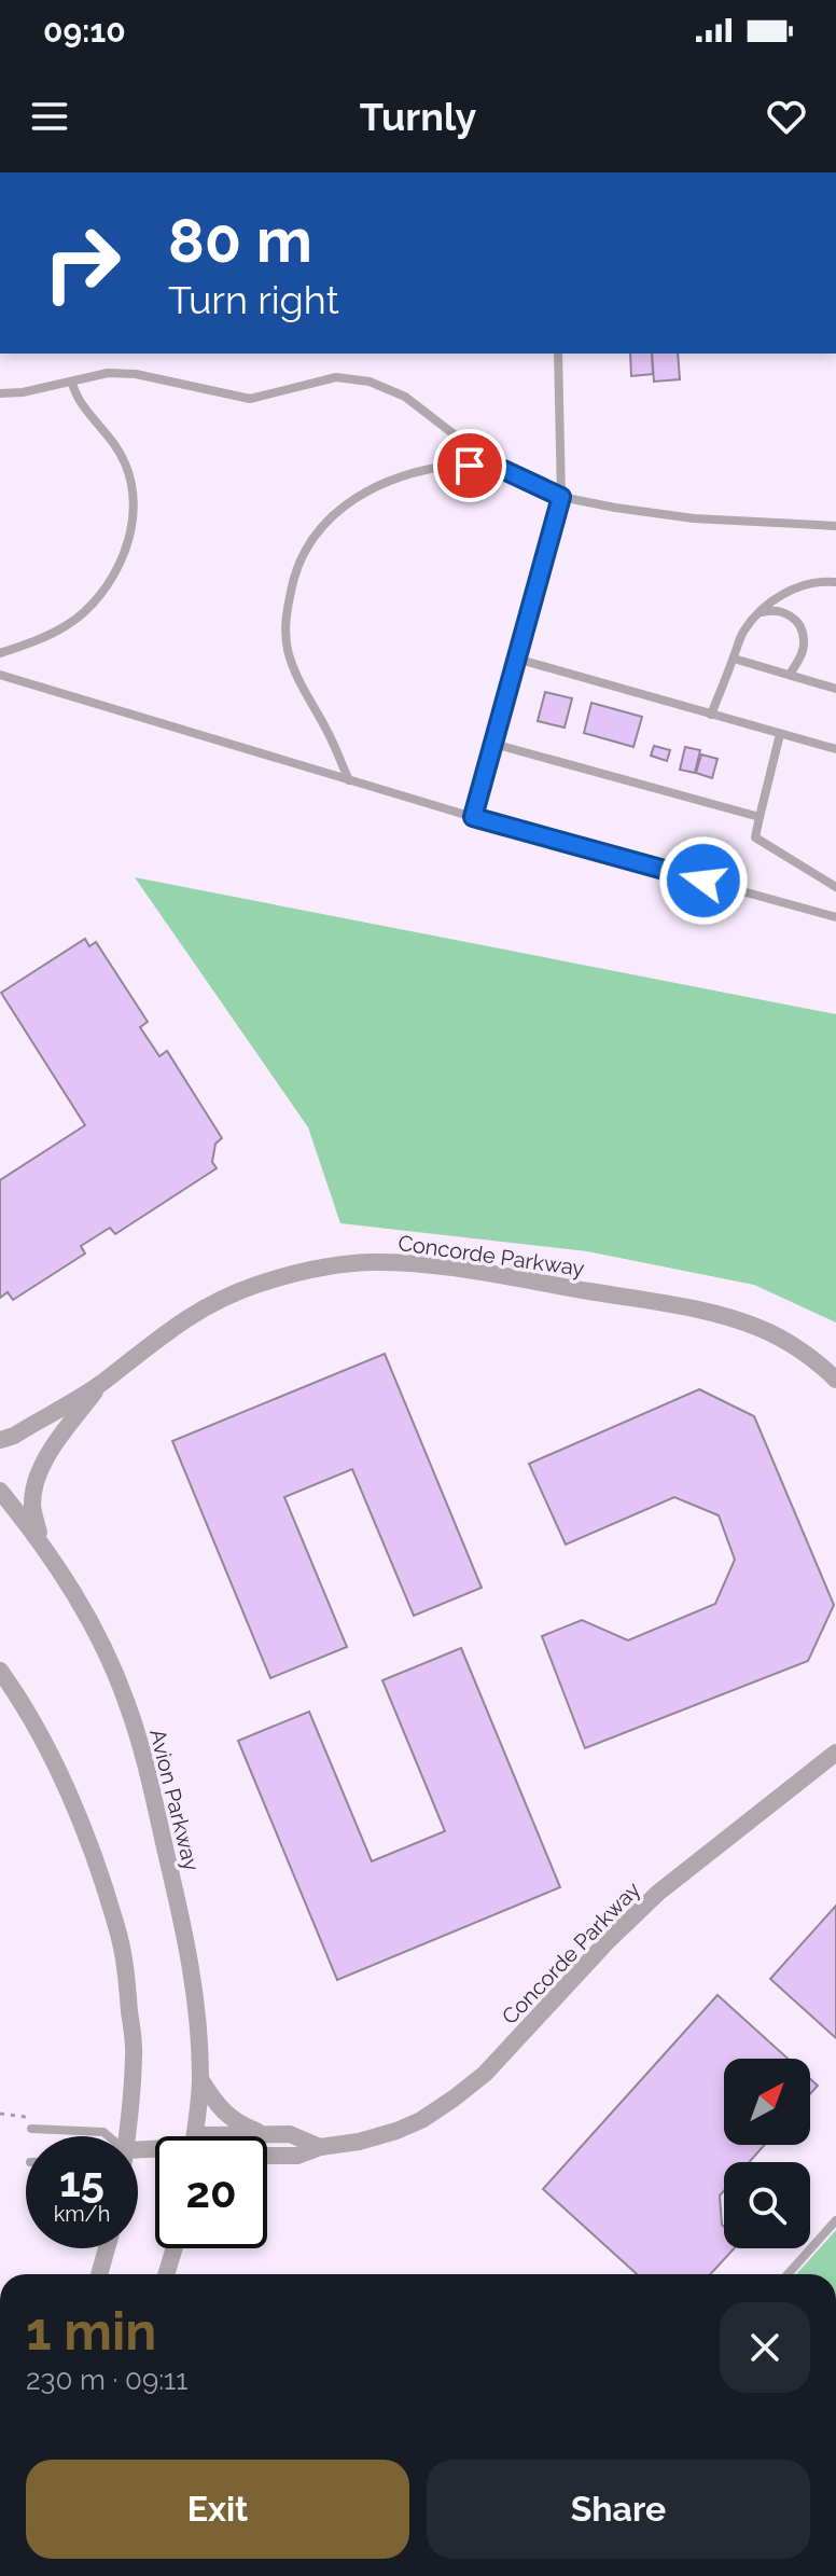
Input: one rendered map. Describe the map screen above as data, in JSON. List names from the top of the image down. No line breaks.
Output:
{"streets":{"street":["Concorde Parkway","Avion Parkway"]},"crossings":[["Concorde Parkway","Avion Parkway"]],"north":"top right","page":{"status":"09:10","header":"Turnly","turn":["80 m","Turn right"],"speed":"15 km/h","limit":"20","heading":["1 min","230 m · 09:11"],"buttons":["Exit","Share"]}}
